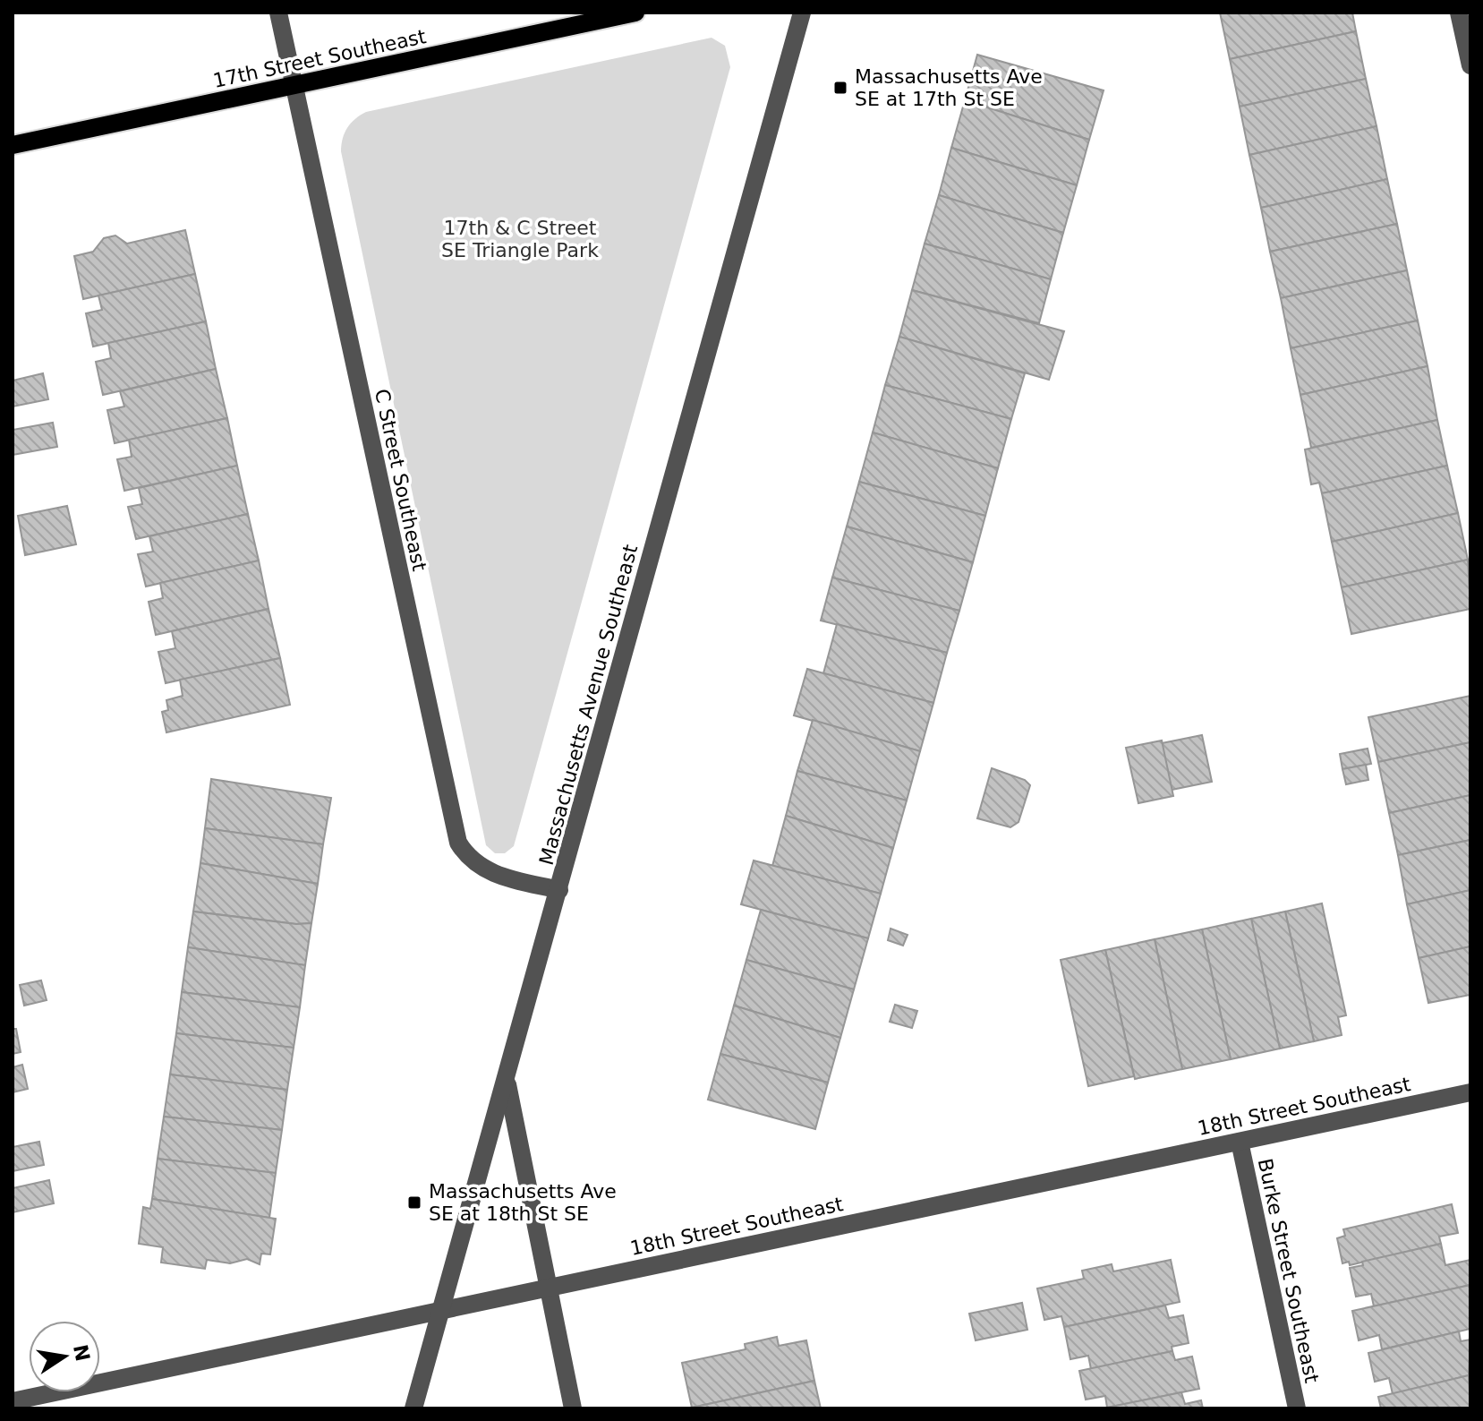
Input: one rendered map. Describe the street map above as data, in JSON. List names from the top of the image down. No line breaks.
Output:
{"streets":{"main road":["17th Street Southeast"],"street":["C Street Southeast","Massachusetts Avenue Southeast","18th Street Southeast","Burke Street Southeast"]},"crossings":[["17th Street Southeast","C Street Southeast"],["C Street Southeast","Massachusetts Avenue Southeast"],["Massachusetts Avenue Southeast","18th Street Southeast"],["18th Street Southeast","Burke Street Southeast"]],"parks":["17th & C Street SE Triangle Park"],"places":{"transit":["Massachusetts Ave SE at 17th St SE","Massachusetts Ave SE at 18th St SE"]},"north":"right"}
